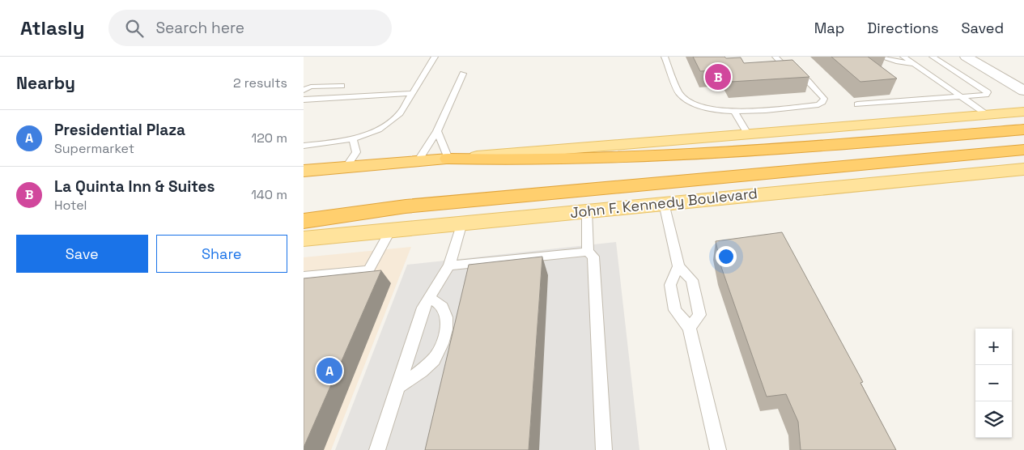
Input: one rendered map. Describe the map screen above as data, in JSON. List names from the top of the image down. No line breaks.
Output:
{"streets":{"main road":["John F. Kennedy Boulevard"]},"page":{"header":"Atlasly","search":"Search here","nav":["Map","Directions","Saved"],"heading":["Nearby","2 results"],"pins":["B","A"],"list":[{"mark":"A","name":"Presidential Plaza","note":"Supermarket","value":"120 m"},{"mark":"B","name":"La Quinta Inn & Suites","note":"Hotel","value":"140 m"}],"buttons":["Save","Share"],"map_buttons":["+","−"]}}
